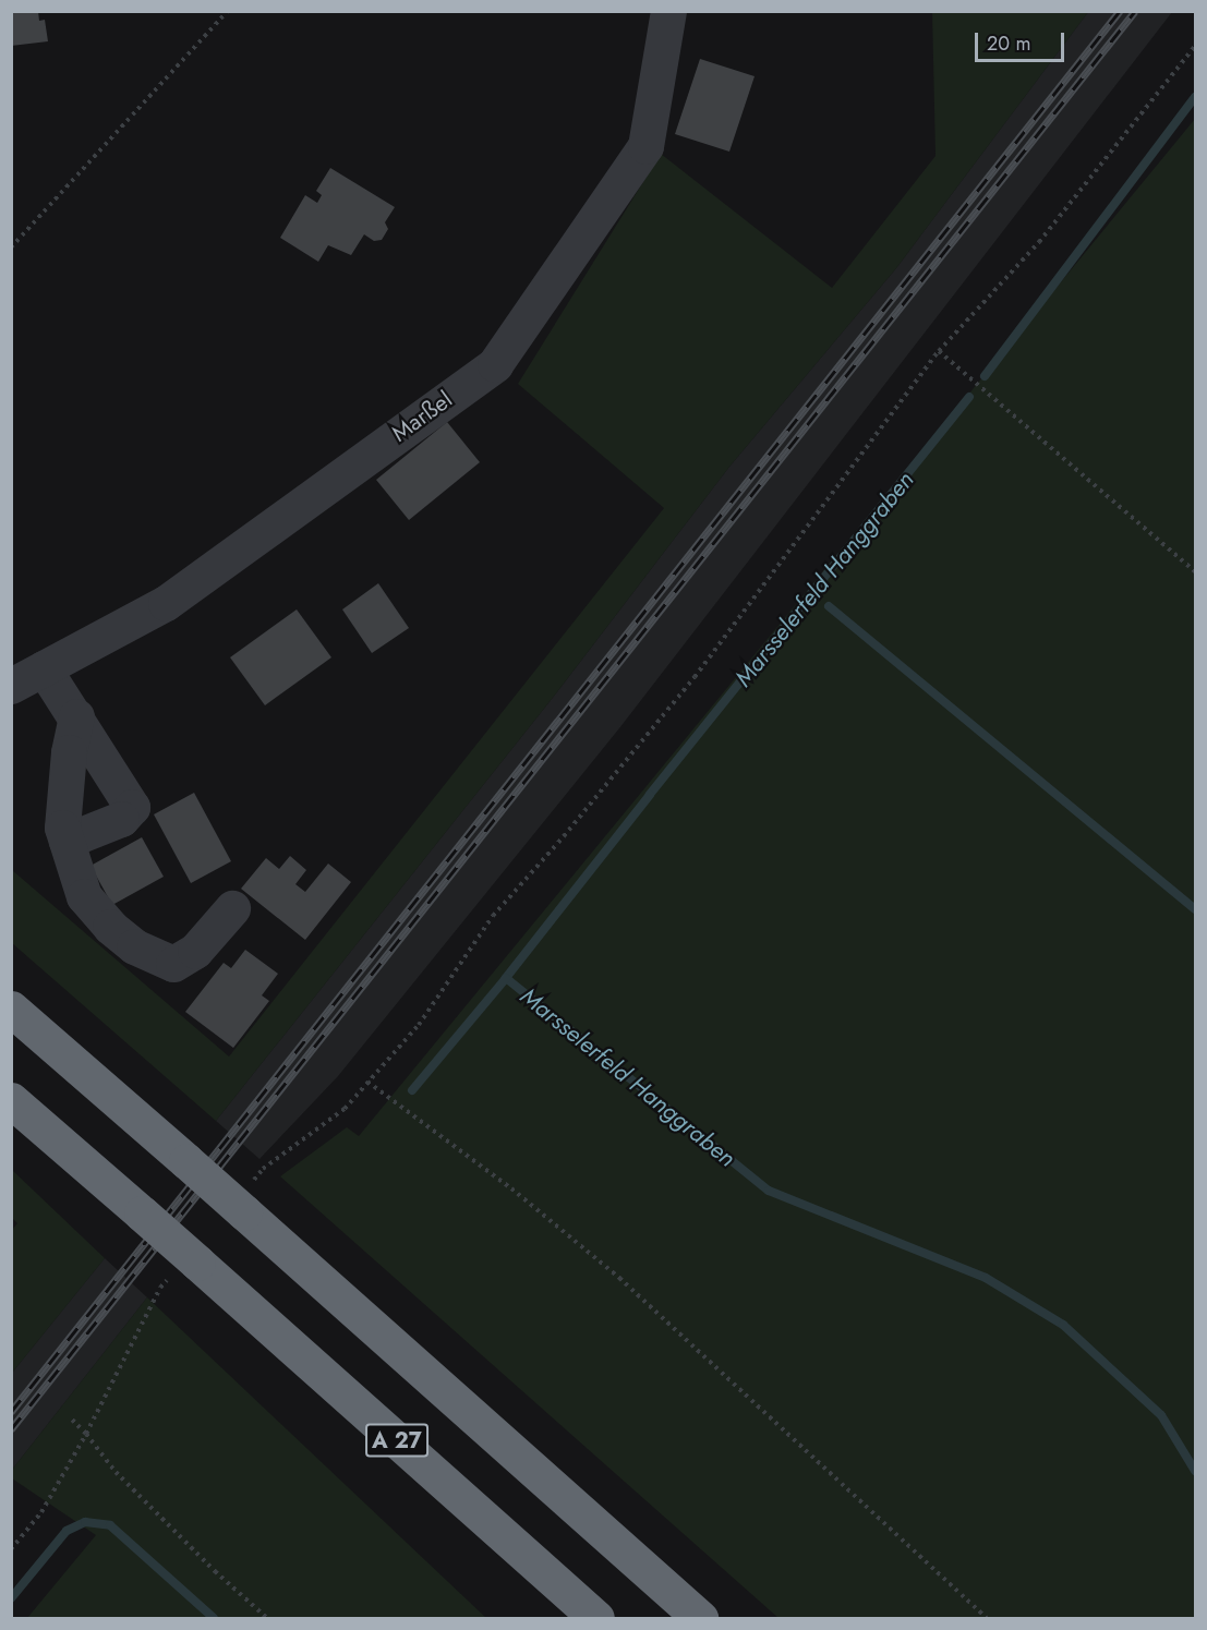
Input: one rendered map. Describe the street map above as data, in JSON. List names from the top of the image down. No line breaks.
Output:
{"streets":{"highway":["A 27"],"street":["Marßel"]},"water":["Marsselerfeld Hanggraben"],"scale_bar":"20 m"}
